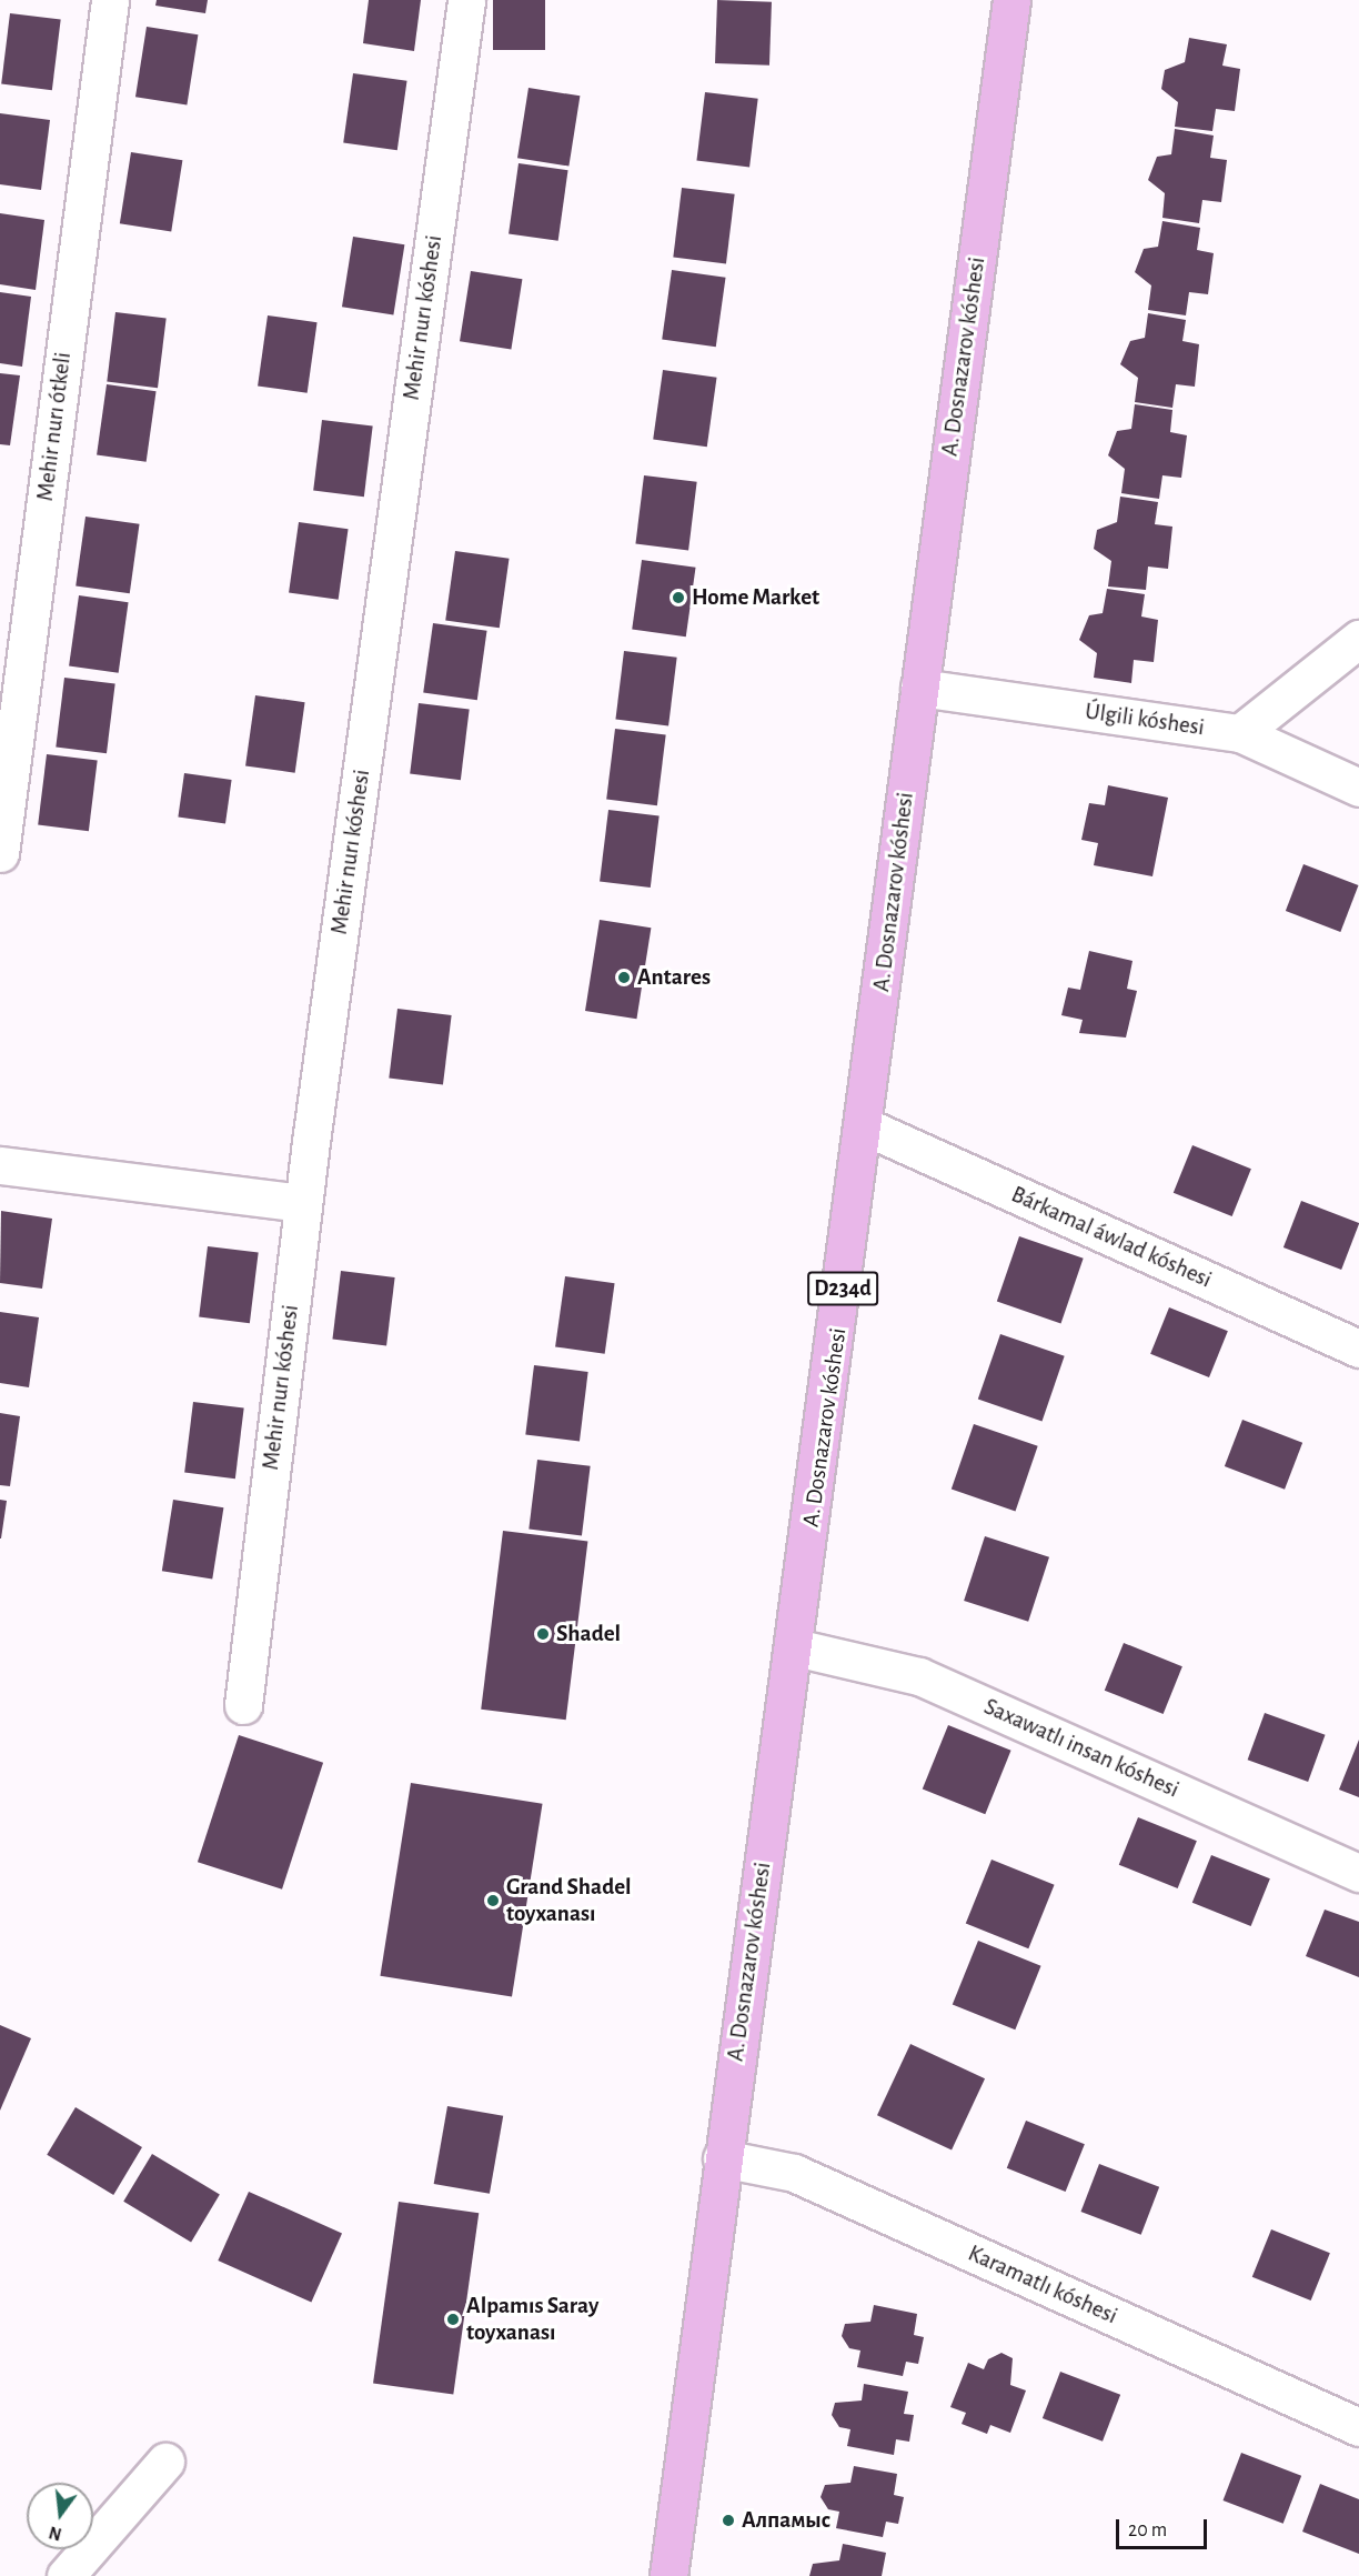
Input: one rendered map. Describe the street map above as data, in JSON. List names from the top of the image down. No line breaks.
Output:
{"streets":{"main road":["A. Dosnazarov kóshesi","D234d"],"street":["Mehir nurı kóshesi","Mehir nurı ótkeli","Úlgili kóshesi","Bárkamal áwlad kóshesi","Saxawatlı insan kóshesi","Karamatlı kóshesi"]},"crossings":[["A. Dosnazarov kóshesi","Úlgili kóshesi"],["A. Dosnazarov kóshesi","Bárkamal áwlad kóshesi"],["A. Dosnazarov kóshesi","Saxawatlı insan kóshesi"],["A. Dosnazarov kóshesi","Karamatlı kóshesi"]],"places":["Home Market","Antares","Shadel","Grand Shadel toyxanası","Alpamıs Saray toyxanası","Алпамыс"],"scale_bar":"20 m","north":"bottom"}
